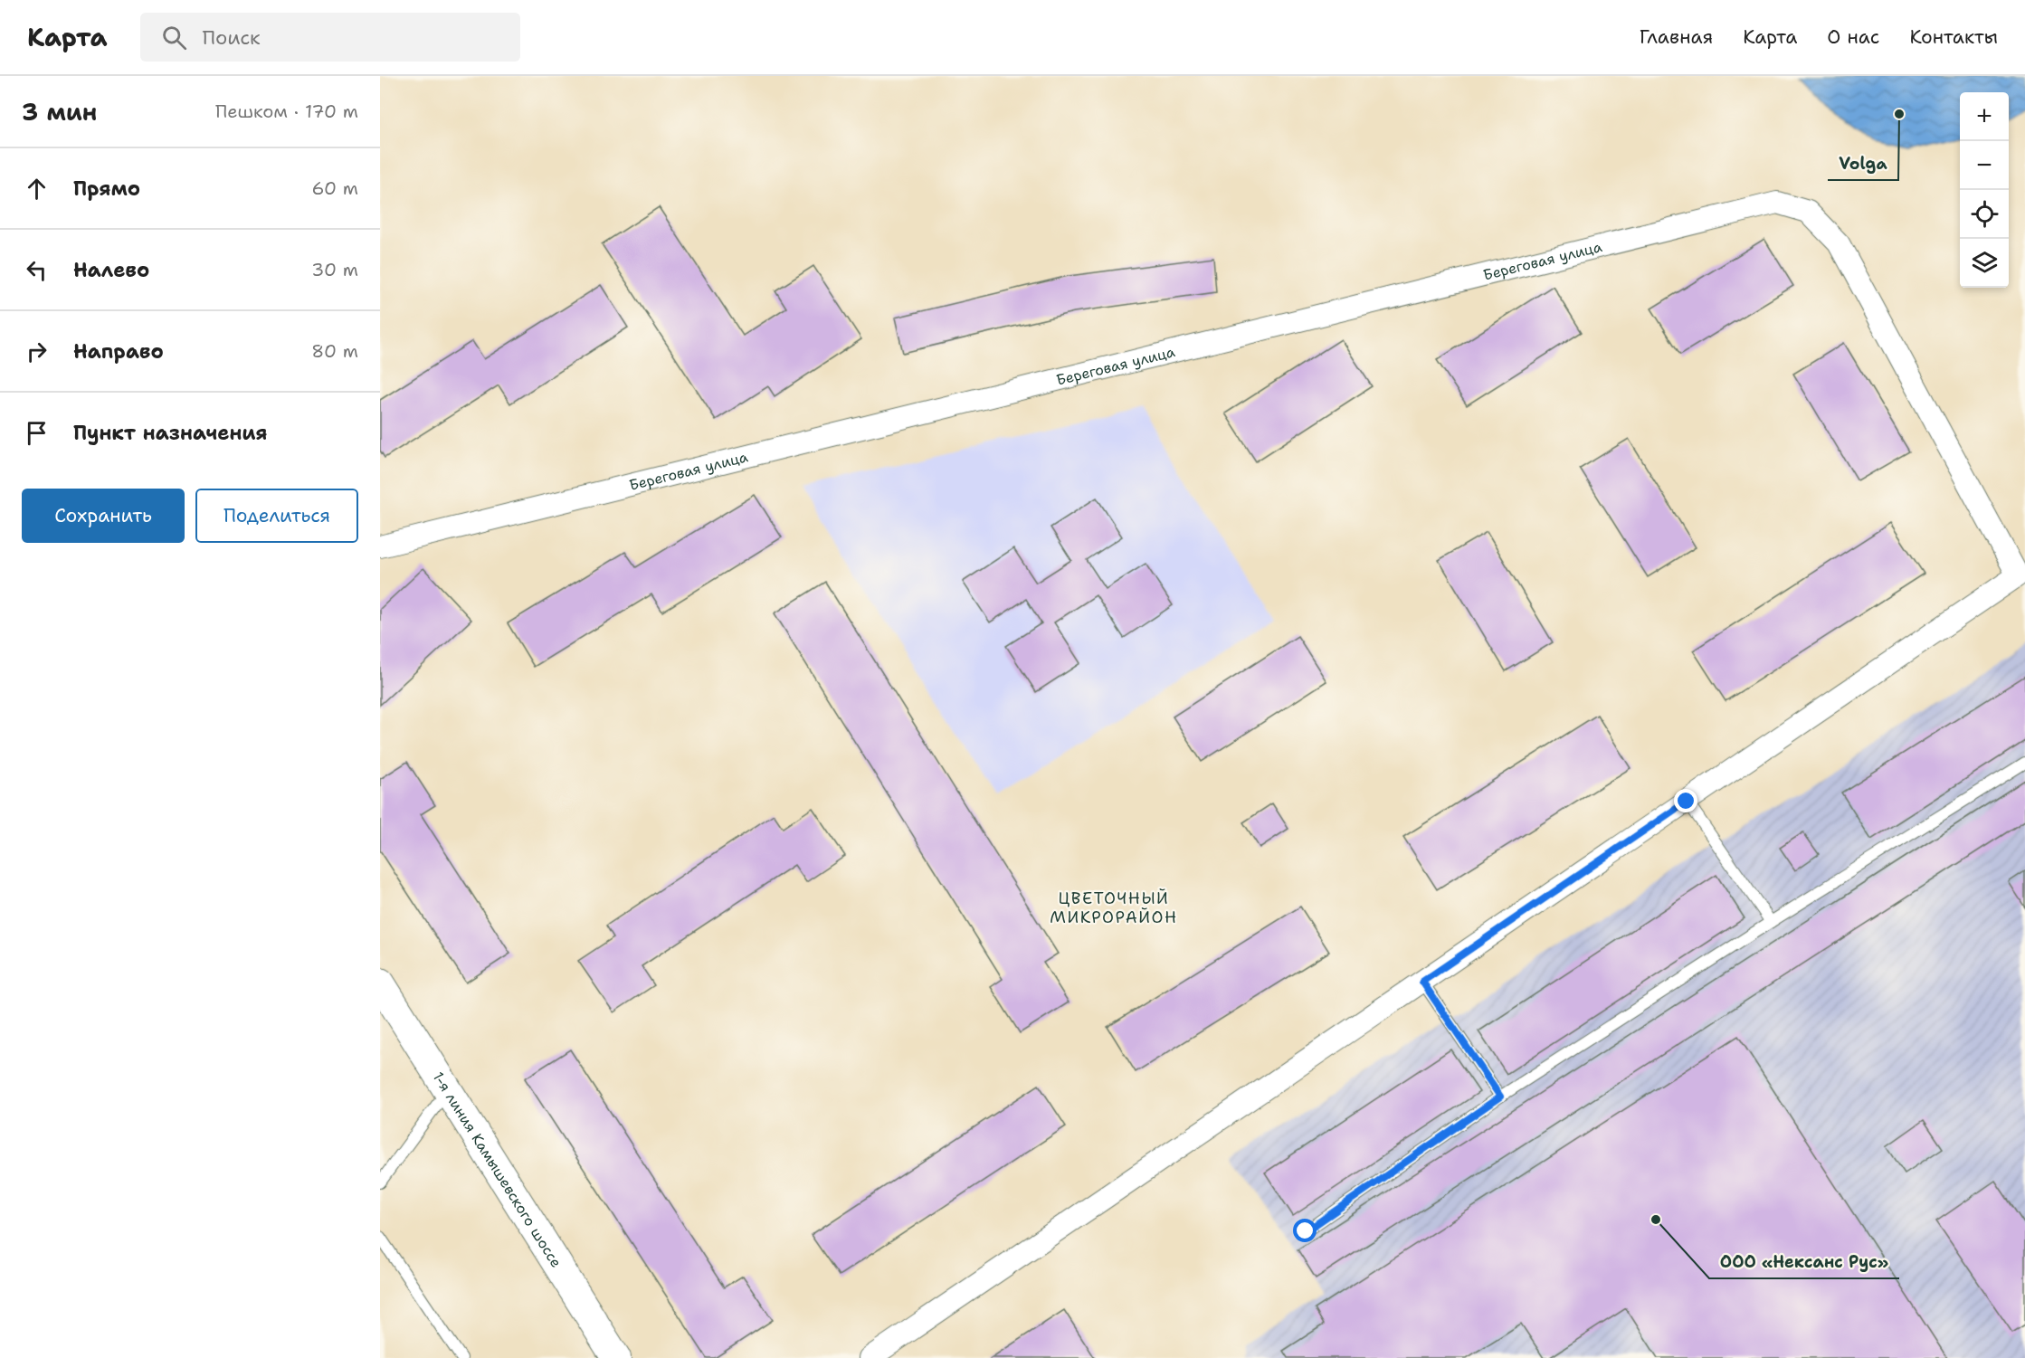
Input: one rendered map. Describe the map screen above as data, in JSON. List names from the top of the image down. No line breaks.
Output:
{"streets":{"street":["Береговая улица","1-я линия Камышевского шоссе"]},"districts":["ЦВЕТОЧНЫЙ МИКРОРАЙОН"],"places":["Volga","ООО «Нексанс Рус»"],"page":{"header":"Карта","search":"Поиск","nav":["Главная","Карта","О нас","Контакты"],"heading":["3 мин","Пешком · 170 m"],"map_buttons":["+","−"],"list":[["Прямо","60 m"],["Налево","30 m"],["Направо","80 m"],"Пункт назначения"],"buttons":["Сохранить","Поделиться"]}}
